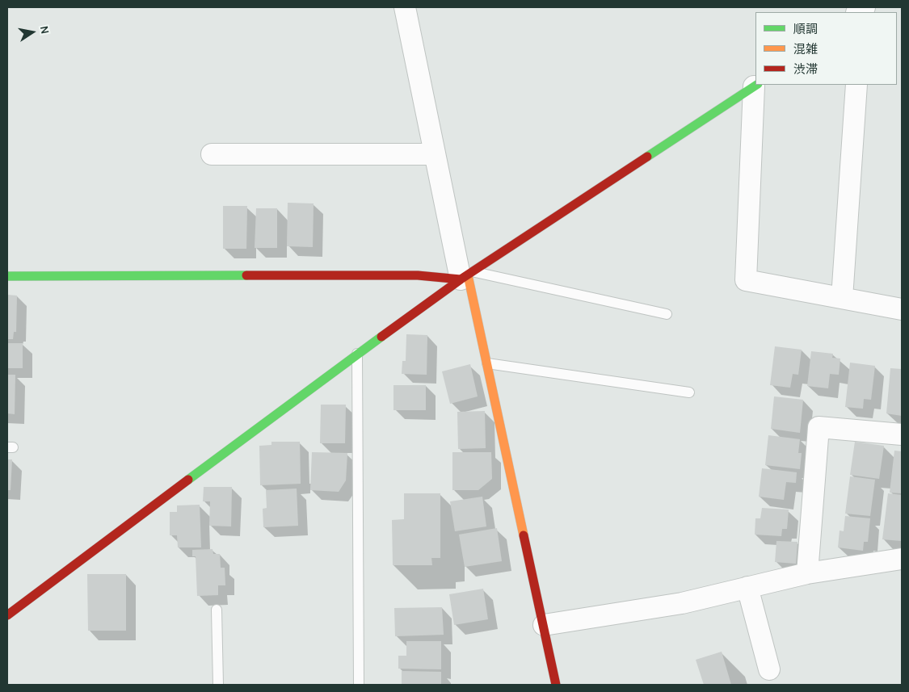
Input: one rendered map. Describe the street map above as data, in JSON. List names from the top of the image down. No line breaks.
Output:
{"legend":["順調","混雑","渋滞"],"north":"right"}
